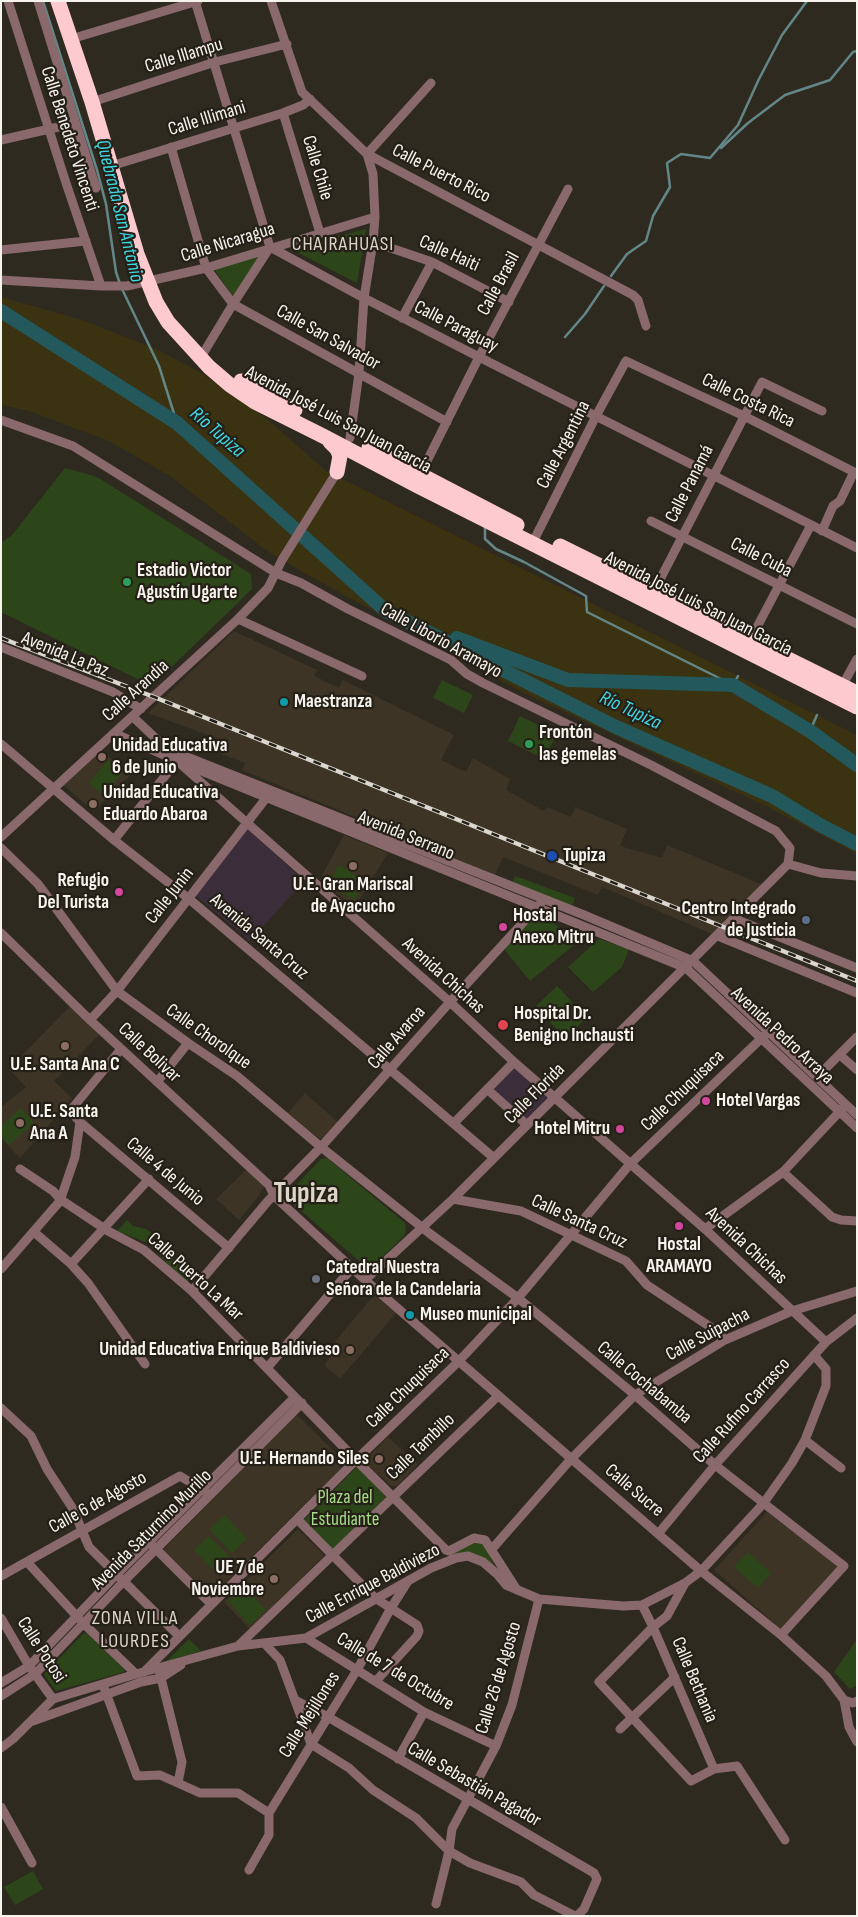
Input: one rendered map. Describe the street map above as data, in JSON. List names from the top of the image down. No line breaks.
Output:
{"streets":{"highway":["Avenida José Luis San Juan García"],"street":["Calle Illampu","Calle Illimani","Calle Benedeto Vincenti","Calle Chile","Calle Puerto Rico","Calle Nicaragua","Calle Haiti","Calle Brasil","Calle Paraguay","Calle San Salvador","Calle Costa Rica","Calle Argentina","Calle Panamá","Calle Cuba","Calle Liborio Aramayo","Avenida La Paz","Calle Arandia","Avenida Serrano","Calle Junin","Avenida Santa Cruz","Avenida Chichas","Avenida Pedro Arraya","Calle Chorolque","Calle Avaroa","Calle Bolivar","Calle Chuquisaca","Calle Florida","Calle 4 de Junio","Calle Santa Cruz","Calle Puerto La Mar","Calle Suipacha","Calle Cochabamba","Calle Rufino Carrasco","Calle Tambillo","Calle Sucre","Calle 6 de Agosto","Avenida Saturnino Murillo","Calle Enrique Baldiviezo","Calle Potosi","Calle de 7 de Octubre","Calle 26 de Agosto","Calle Bethania","Calle Mejillones","Calle Sebastián Pagador"]},"crossings":[["Calle Illampu","Calle Puerto Rico"],["Calle Illimani","Calle Chile"],["Calle Illimani","Calle Puerto Rico"],["Calle Benedeto Vincenti","Calle Nicaragua"],["Calle Chile","Calle Nicaragua"],["Calle Puerto Rico","Calle Brasil"],["Calle Nicaragua","Calle Paraguay"],["Calle Nicaragua","Calle San Salvador"],["Calle Nicaragua","Avenida José Luis San Juan García"],["Calle Haiti","Calle Brasil"],["Calle Brasil","Calle Paraguay"],["Calle Brasil","Calle San Salvador"],["Calle Brasil","Avenida José Luis San Juan García"],["Calle Paraguay","Calle Costa Rica"],["Calle Paraguay","Calle Argentina"],["Calle Paraguay","Calle Panamá"],["Calle Costa Rica","Calle Argentina"],["Calle Costa Rica","Calle Panamá"],["Avenida José Luis San Juan García","Calle Argentina"],["Avenida José Luis San Juan García","Calle Panamá"],["Calle Panamá","Calle Cuba"],["Calle Liborio Aramayo","Calle Arandia"],["Calle Liborio Aramayo","Calle Florida"],["Avenida La Paz","Calle Arandia"],["Calle Arandia","Avenida Serrano"],["Calle Arandia","Avenida Santa Cruz"],["Avenida Serrano","Calle Junin"],["Avenida Serrano","Avenida Chichas"],["Avenida Serrano","Avenida Pedro Arraya"],["Avenida Serrano","Calle Avaroa"],["Avenida Serrano","Calle Florida"],["Calle Junin","Avenida Santa Cruz"],["Calle Junin","Avenida Chichas"],["Calle Junin","Calle Chorolque"],["Calle Junin","Calle Bolivar"],["Avenida Santa Cruz","Calle Avaroa"],["Avenida Santa Cruz","Calle Florida"],["Avenida Chichas","Calle Avaroa"],["Avenida Chichas","Calle Chuquisaca"],["Avenida Chichas","Calle Florida"],["Avenida Chichas","Calle Suipacha"],["Avenida Chichas","Calle Rufino Carrasco"],["Avenida Pedro Arraya","Calle Chuquisaca"],["Avenida Pedro Arraya","Calle Florida"],["Calle Chorolque","Calle Avaroa"],["Calle Chorolque","Calle Florida"],["Calle Chorolque","Calle Cochabamba"],["Calle Avaroa","Calle Bolivar"],["Calle Avaroa","Calle 4 de Junio"],["Calle Avaroa","Calle Puerto La Mar"],["Calle Bolivar","Calle Sucre"],["Calle Chuquisaca","Calle Santa Cruz"],["Calle Chuquisaca","Calle Puerto La Mar"],["Calle Chuquisaca","Calle Cochabamba"],["Calle Chuquisaca","Calle Sucre"],["Calle Chuquisaca","Calle Enrique Baldiviezo"],["Calle Florida","Calle Santa Cruz"],["Calle Florida","Calle Cochabamba"],["Calle Florida","Calle Sucre"],["Calle Santa Cruz","Calle Suipacha"],["Calle Puerto La Mar","Calle Suipacha"],["Calle Puerto La Mar","Calle Tambillo"],["Calle Puerto La Mar","Avenida Saturnino Murillo"],["Calle Suipacha","Calle Cochabamba"],["Calle Suipacha","Calle Sucre"],["Calle Cochabamba","Calle Rufino Carrasco"],["Calle Cochabamba","Calle Sucre"],["Calle Cochabamba","Calle Enrique Baldiviezo"],["Calle Rufino Carrasco","Calle Sucre"],["Calle Rufino Carrasco","Calle Enrique Baldiviezo"],["Calle Tambillo","Calle Sucre"],["Calle Tambillo","Calle Enrique Baldiviezo"],["Calle Sucre","Calle Enrique Baldiviezo"],["Calle 6 de Agosto","Avenida Saturnino Murillo"],["Avenida Saturnino Murillo","Calle Potosi"],["Calle Enrique Baldiviezo","Calle Potosi"],["Calle Enrique Baldiviezo","Calle de 7 de Octubre"],["Calle Enrique Baldiviezo","Calle 26 de Agosto"],["Calle Enrique Baldiviezo","Calle Bethania"],["Calle Enrique Baldiviezo","Calle Mejillones"],["Calle de 7 de Octubre","Calle 26 de Agosto"],["Calle de 7 de Octubre","Calle Mejillones"],["Calle 26 de Agosto","Calle Sebastián Pagador"],["Calle Mejillones","Calle Sebastián Pagador"]],"districts":["CHAJRAHUASI","Tupiza","ZONA VILLA LOURDES"],"water":["Quebrada San Antonio","Río Tupiza"],"parks":["Plaza del Estudiante"],"places":["Estadio Victor Agustín Ugarte","Maestranza","Frontón las gemelas","Unidad Educativa 6 de Junio","Unidad Educativa Eduardo Abaroa","Tupiza","U.E. Gran Mariscal de Ayacucho","Refugio Del Turista","Centro Integrado de Justicia","Hostal Anexo Mitru","Hospital Dr. Benigno Inchausti","U.E. Santa Ana C","Hotel Vargas","U.E. Santa Ana A","Hotel Mitru","Hostal ARAMAYO","Catedral Nuestra Señora de la Candelaria","Museo municipal","Unidad Educativa Enrique Baldivieso","U.E. Hernando Siles","UE 7 de Noviembre"]}
